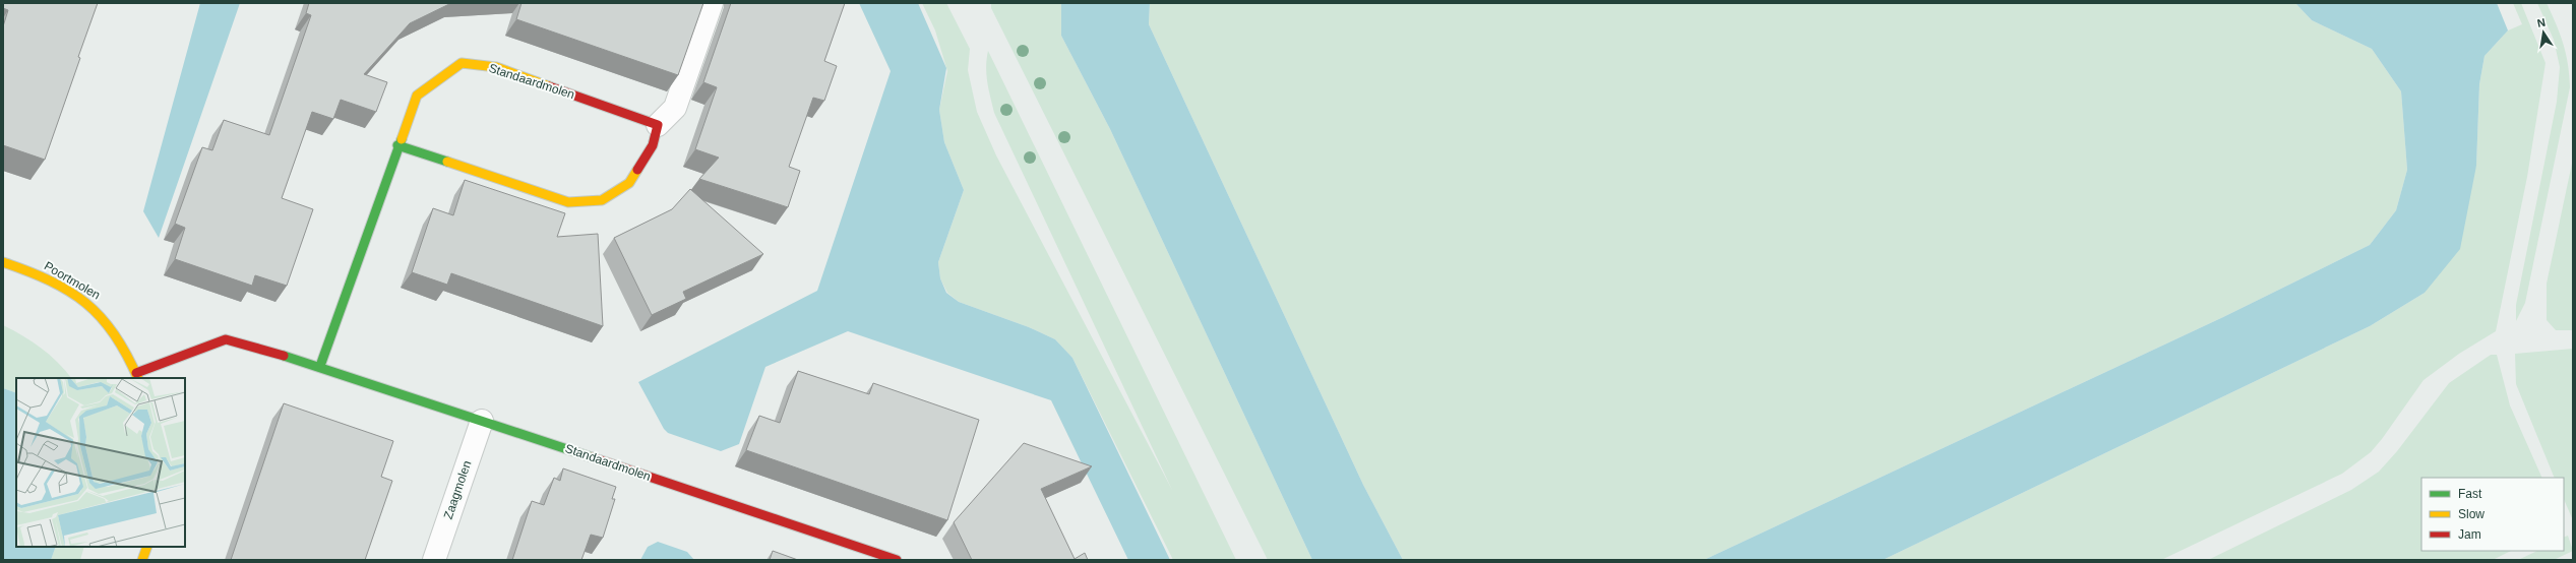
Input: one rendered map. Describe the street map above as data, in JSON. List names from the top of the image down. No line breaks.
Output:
{"streets":{"street":["Standaardmolen","Poortmolen","Zaagmolen"]},"crossings":[["Standaardmolen","Poortmolen"],["Standaardmolen","Zaagmolen"]],"legend":["Fast","Slow","Jam"],"north":"top"}
